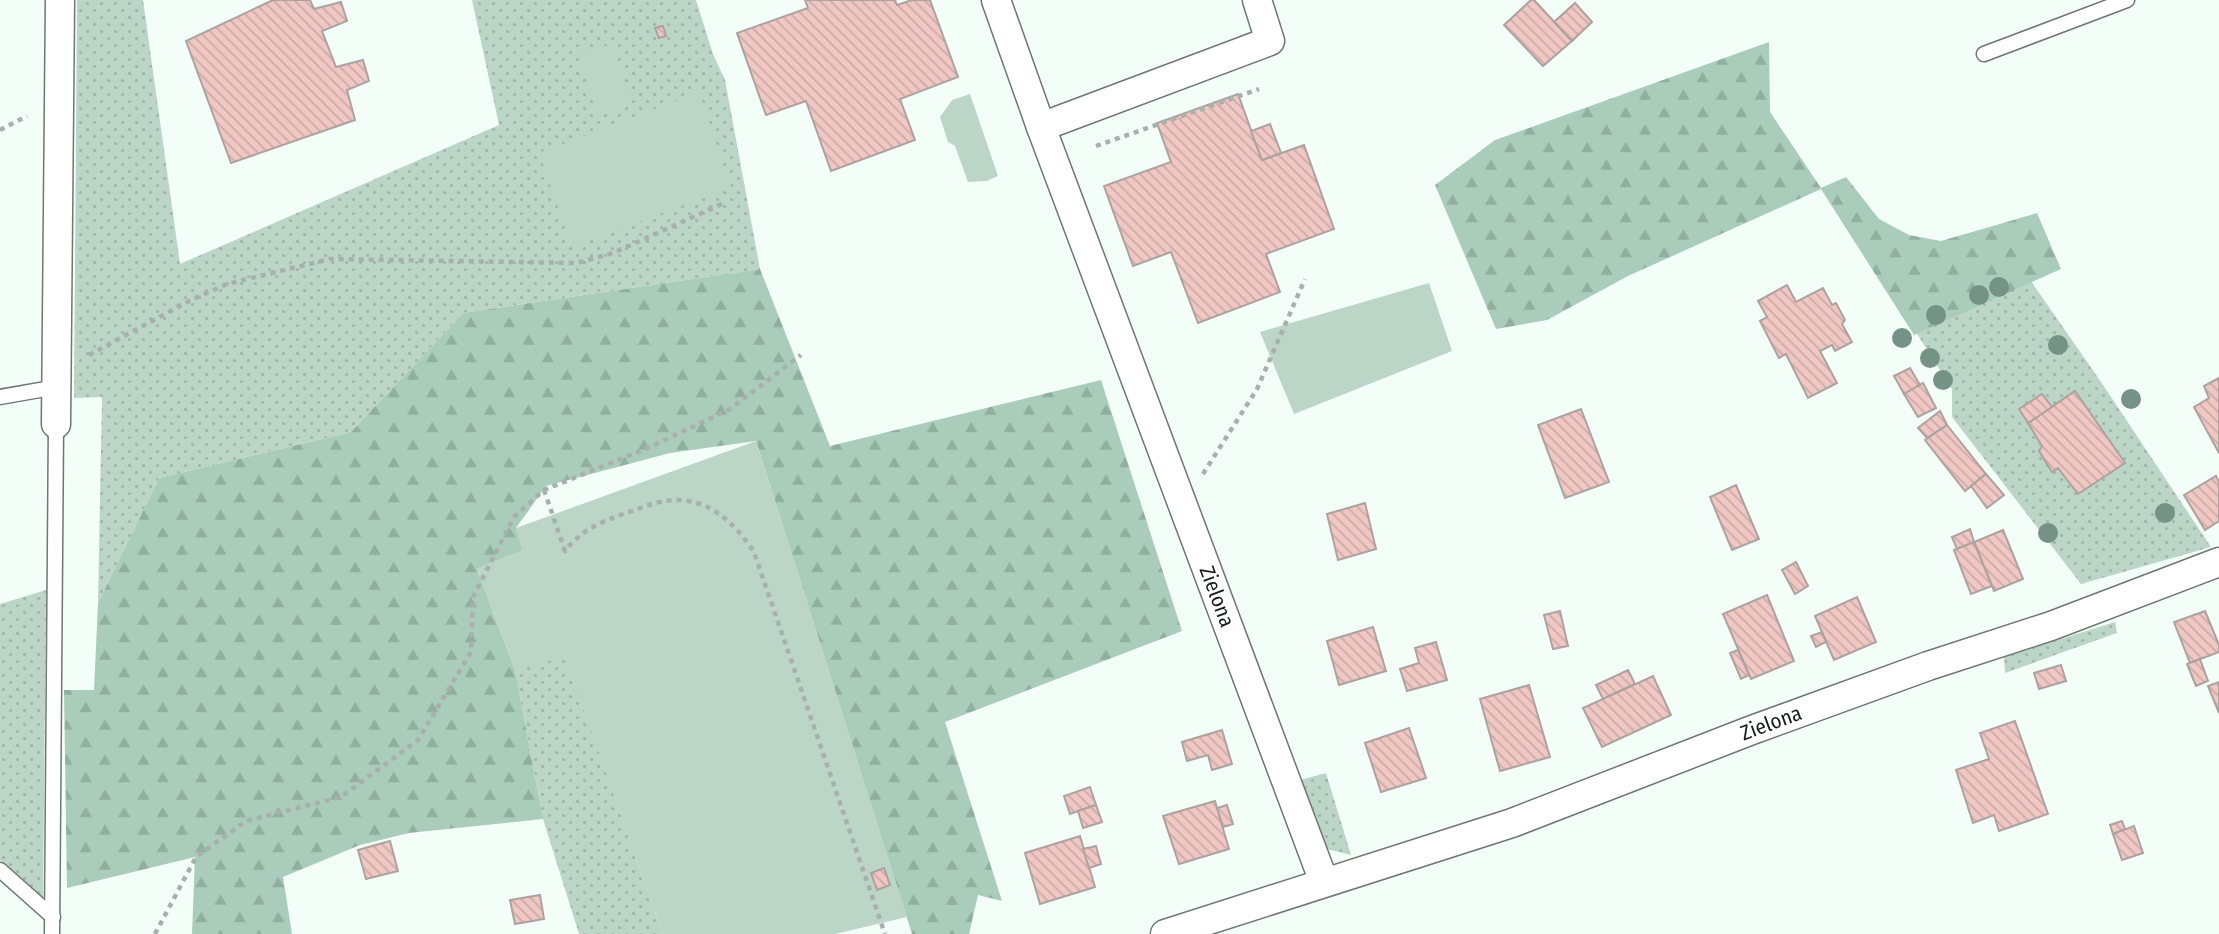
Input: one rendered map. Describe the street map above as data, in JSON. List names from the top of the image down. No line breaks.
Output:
{"streets":{"street":["Zielona"]}}
